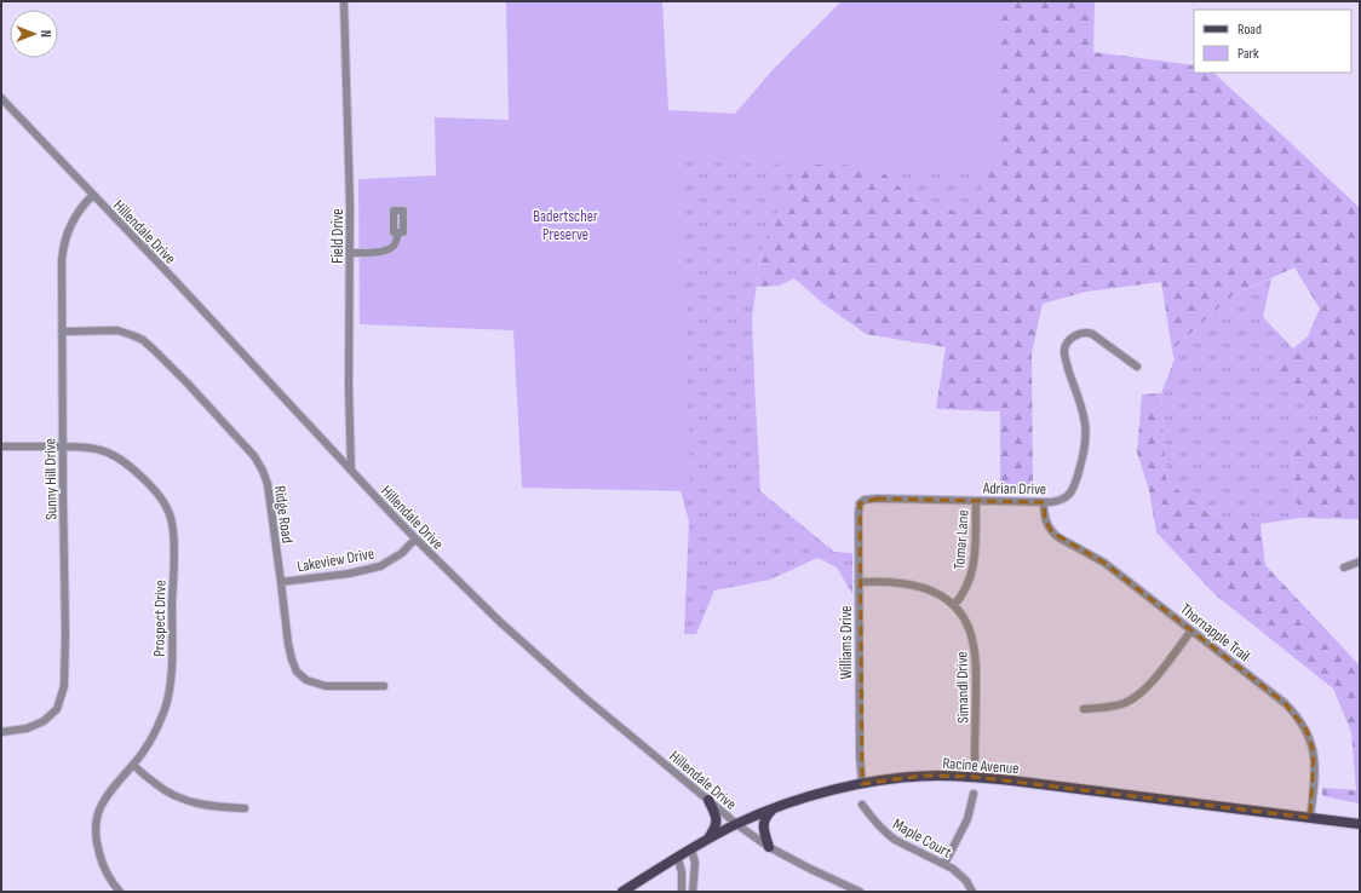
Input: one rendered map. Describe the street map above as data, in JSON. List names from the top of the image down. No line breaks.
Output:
{"streets":{"main road":["Racine Avenue"],"street":["Hillendale Drive","Field Drive","Sunny Hill Drive","Adrian Drive","Ridge Road","Tomar Lane","Lakeview Drive","Prospect Drive","Thornapple Trail","Williams Drive","Simandl Drive","Maple Court"]},"crossings":[["Hillendale Drive","Field Drive"],["Hillendale Drive","Sunny Hill Drive"],["Hillendale Drive","Lakeview Drive"],["Hillendale Drive","Racine Avenue"],["Sunny Hill Drive","Ridge Road"],["Sunny Hill Drive","Prospect Drive"],["Adrian Drive","Tomar Lane"],["Adrian Drive","Thornapple Trail"],["Adrian Drive","Williams Drive"],["Ridge Road","Lakeview Drive"],["Tomar Lane","Simandl Drive"],["Thornapple Trail","Racine Avenue"],["Williams Drive","Simandl Drive"],["Williams Drive","Racine Avenue"]],"parks":["Badertscher Preserve"],"legend":["Road","Park"],"north":"right"}
